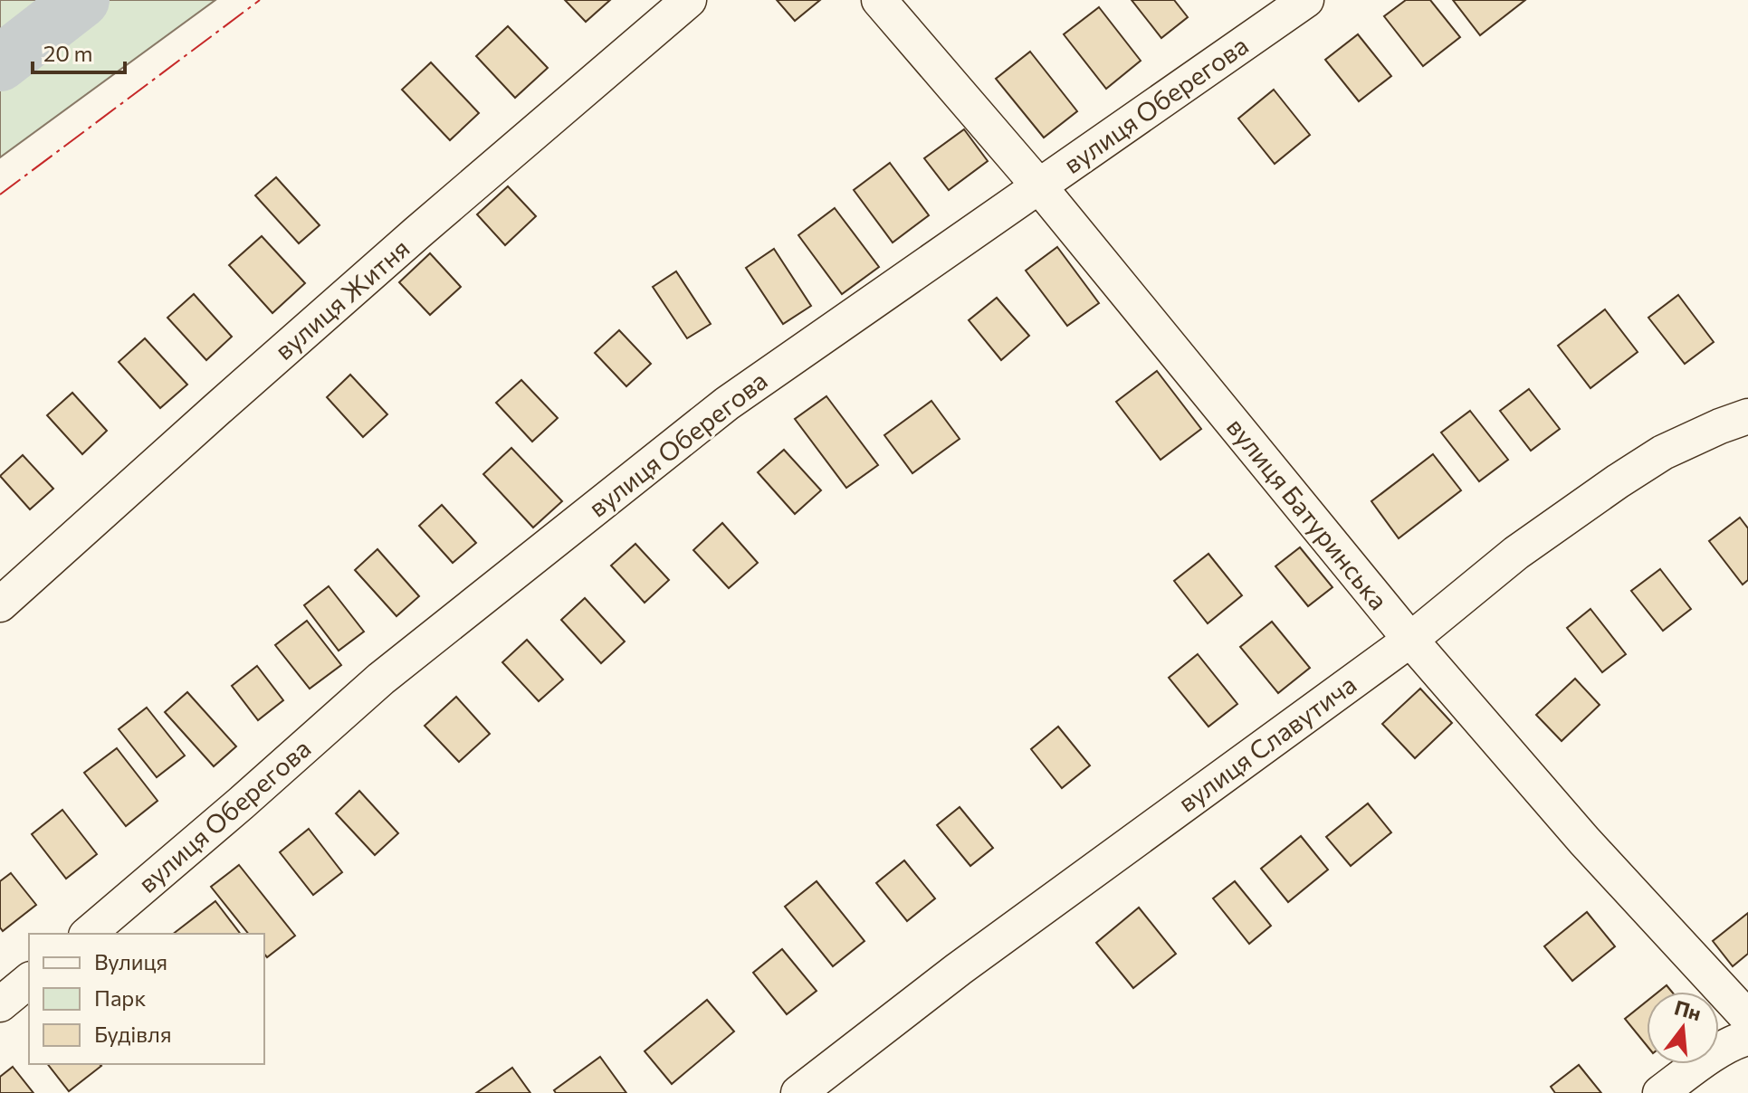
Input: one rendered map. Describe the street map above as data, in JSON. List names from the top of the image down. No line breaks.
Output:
{"streets":{"street":["вулиця Оберегова","вулиця Житня","вулиця Батуринська","вулиця Славутича"]},"crossings":[["вулиця Оберегова","вулиця Батуринська"],["вулиця Батуринська","вулиця Славутича"]],"legend":["Вулиця","Парк","Будівля"],"scale_bar":"20 m","north":"top"}
